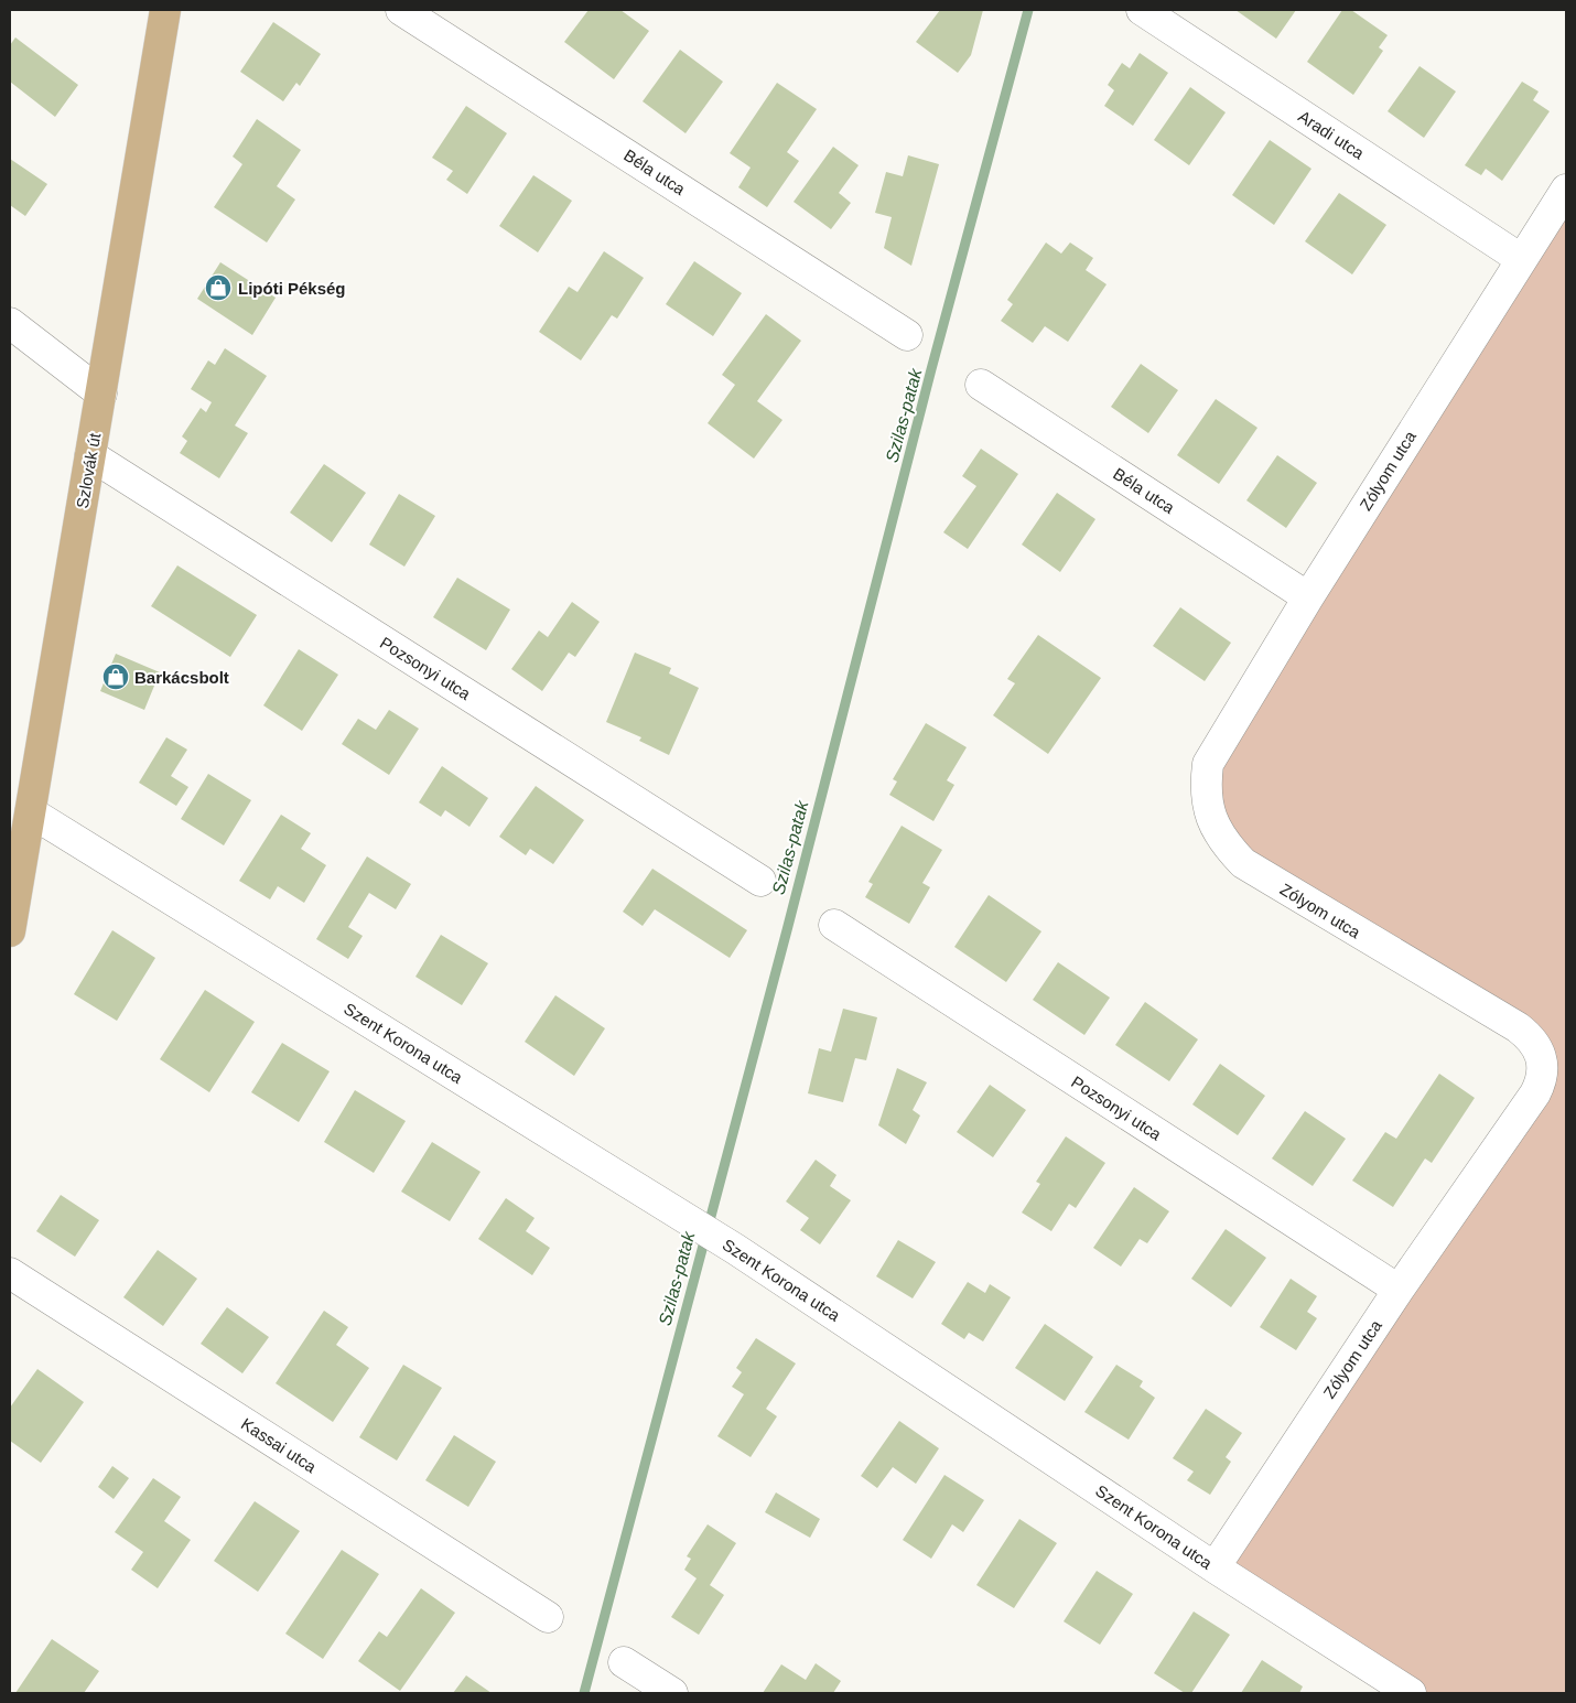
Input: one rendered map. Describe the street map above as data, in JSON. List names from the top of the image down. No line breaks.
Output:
{"streets":{"main road":["Szlovák út"],"street":["Aradi utca","Béla utca","Zólyom utca","Pozsonyi utca","Szent Korona utca","Kassai utca"]},"crossings":[["Aradi utca","Zólyom utca"],["Béla utca","Zólyom utca"],["Szlovák út","Pozsonyi utca"],["Szlovák út","Szent Korona utca"],["Zólyom utca","Pozsonyi utca"],["Zólyom utca","Szent Korona utca"]],"water":["Szilas-patak"],"places":{"shop":["Lipóti Pékség","Barkácsbolt"]}}
